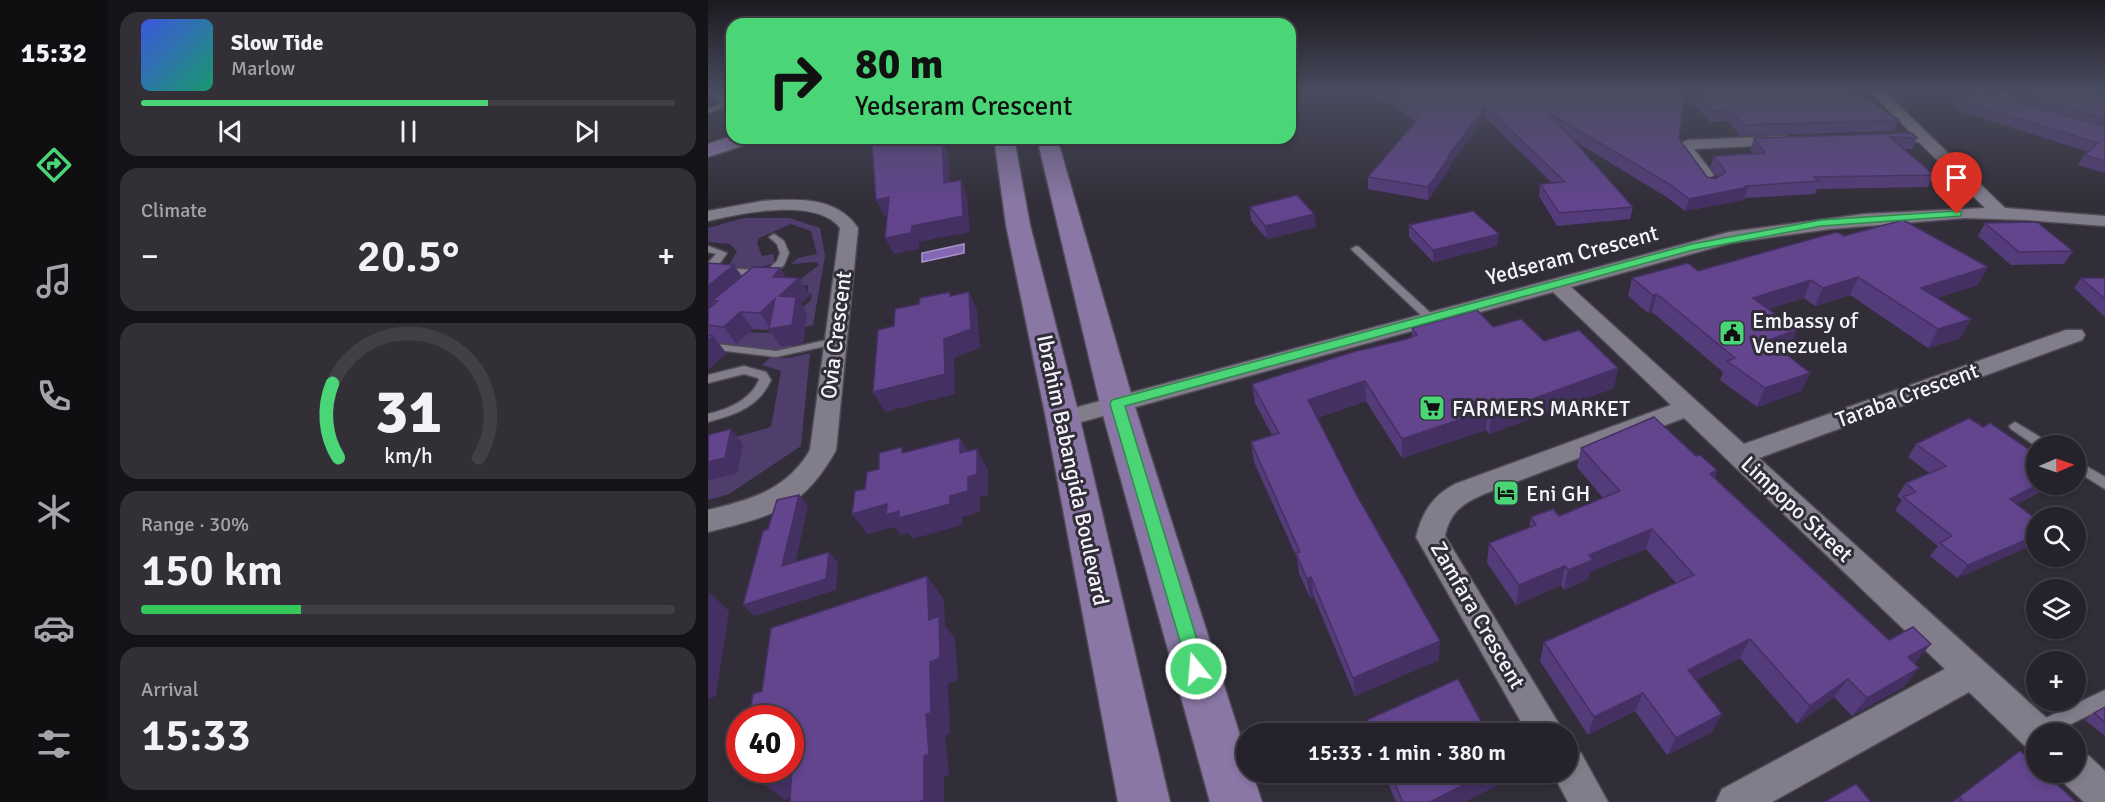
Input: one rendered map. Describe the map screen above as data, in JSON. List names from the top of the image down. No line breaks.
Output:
{"streets":{"street":["Yedseram Crescent","Ovia Crescent","Taraba Crescent","Ibrahim Babangida Boulevard","Limpopo Street","Zamfara Crescent"]},"crossings":[["Yedseram Crescent","Ibrahim Babangida Boulevard"],["Yedseram Crescent","Limpopo Street"],["Taraba Crescent","Limpopo Street"],["Limpopo Street","Zamfara Crescent"]],"places":{"public building":["Embassy of Venezuela"],"supermarket":["FARMERS MARKET"],"hotel":["Eni GH"]},"north":"right","page":{"tabs":"15:32","turn":["80 m","Yedseram Crescent"],"song":["Slow Tide","Marlow"],"tile":["Climate",["Range · 30%","150 km"],["Arrival","15:33"]],"heat":["−","20.5°","+"],"map_buttons":["+","−"],"limit":"40","trip":"15:33 · 1 min · 380 m","gauge":["31","km/h"]}}
